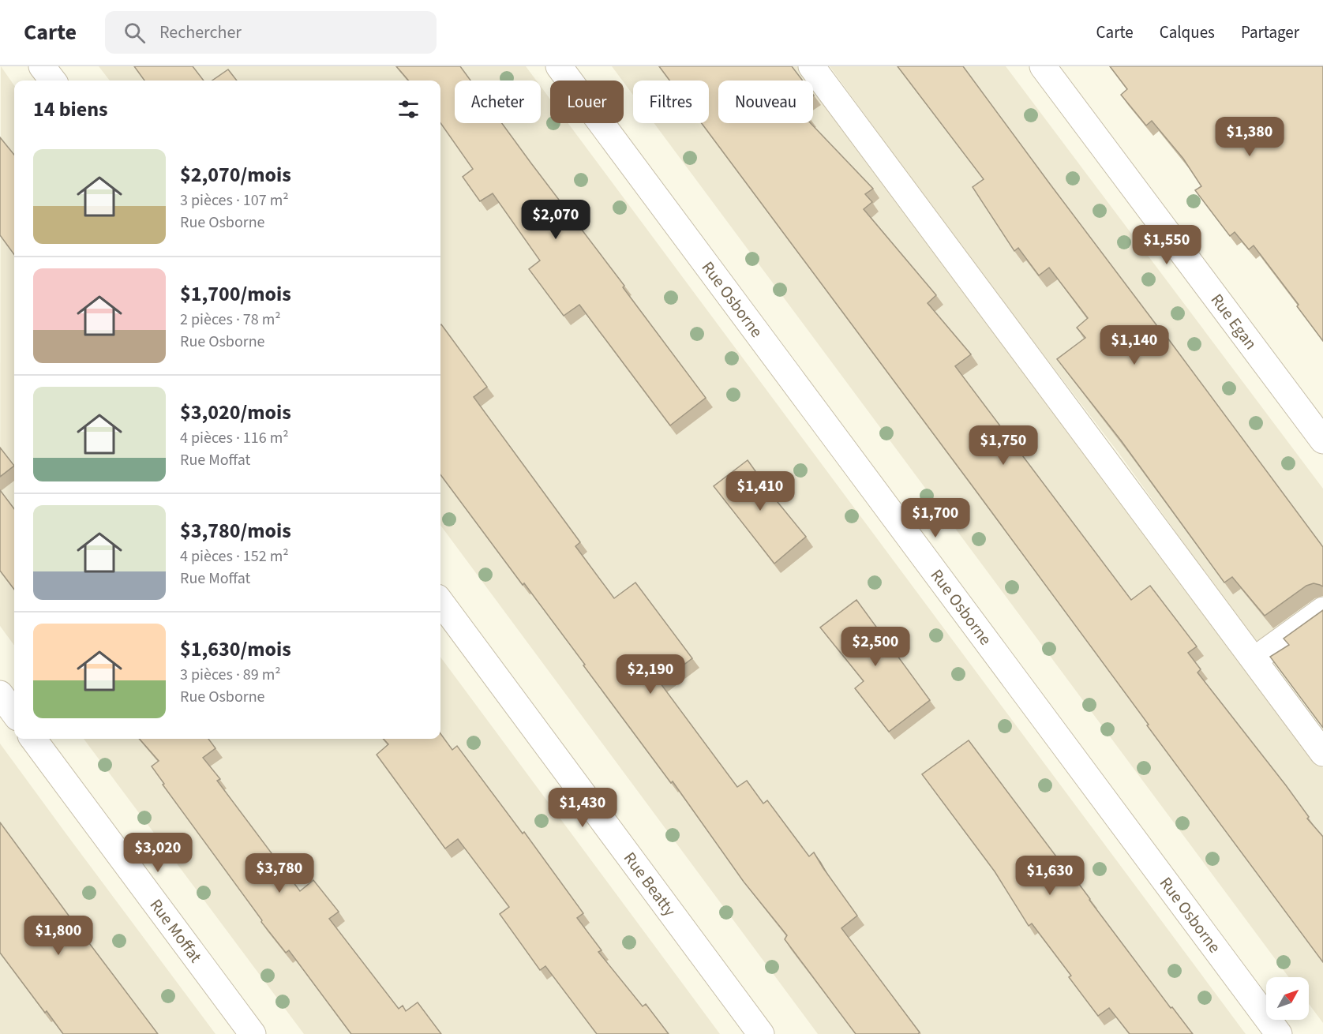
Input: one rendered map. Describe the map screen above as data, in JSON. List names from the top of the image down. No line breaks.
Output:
{"streets":{"street":["Rue Osborne","Rue Egan","Rue Beatty","Rue Moffat"]},"north":"top right","page":{"header":"Carte","search":"Rechercher","nav":["Carte","Calques","Partager"],"chip":["Acheter","Louer","Filtres","Nouveau"],"heading":"14 biens","price":["$1,380","$2,070","$1,550","$1,140","$1,750","$1,410","$1,700","$2,500","$2,190","$1,430","$3,020","$3,780","$1,630","$1,800"],"list":[{"name":"$2,070/mois","note":"3 pièces · 107 m² · Rue Osborne"},{"name":"$1,700/mois","note":"2 pièces · 78 m² · Rue Osborne"},{"name":"$3,020/mois","note":"4 pièces · 116 m² · Rue Moffat"},{"name":"$3,780/mois","note":"4 pièces · 152 m² · Rue Moffat"},{"name":"$1,630/mois","note":"3 pièces · 89 m² · Rue Osborne"}]}}
